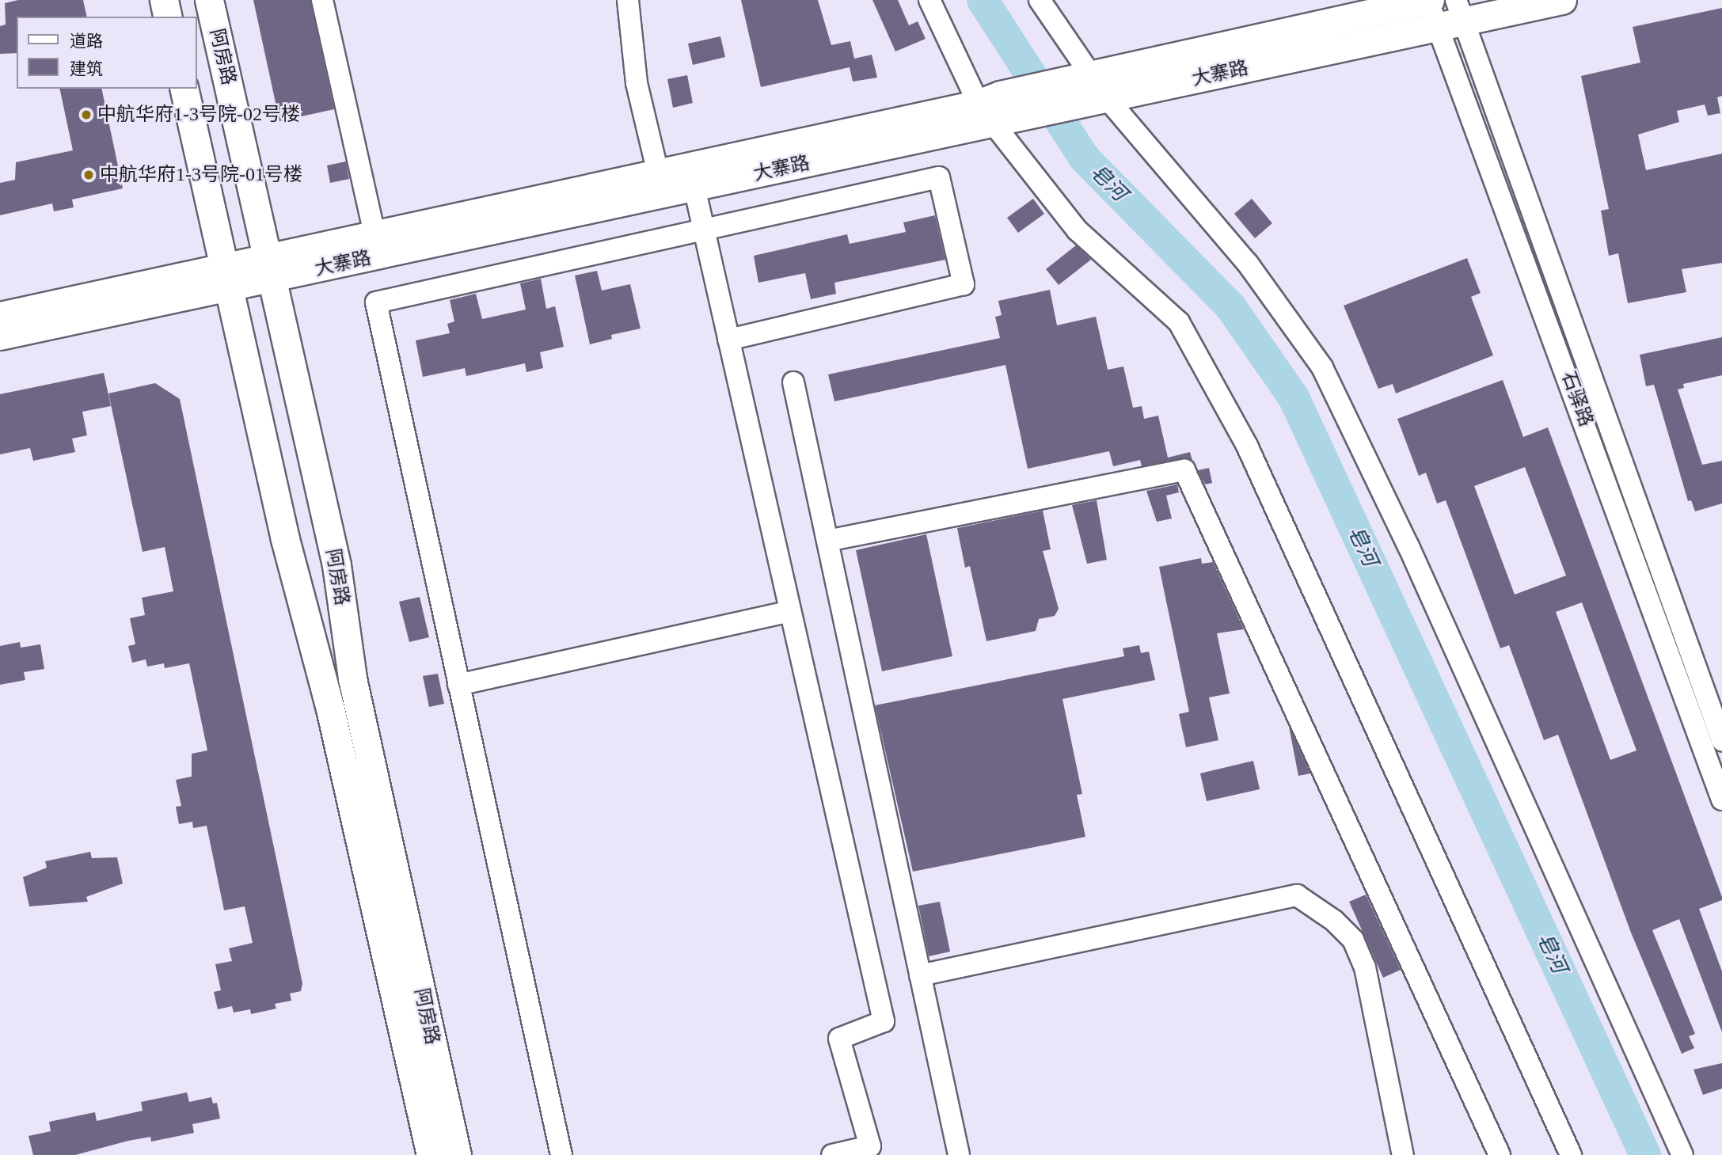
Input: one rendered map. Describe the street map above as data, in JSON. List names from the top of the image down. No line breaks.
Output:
{"streets":{"main road":["阿房路","大寨路"],"street":["石驿路"]},"crossings":[["阿房路","大寨路"],["大寨路","石驿路"]],"water":["皂河"],"places":["中航华府1-3号院-02号楼","中航华府1-3号院-01号楼"],"legend":["道路","建筑"]}
